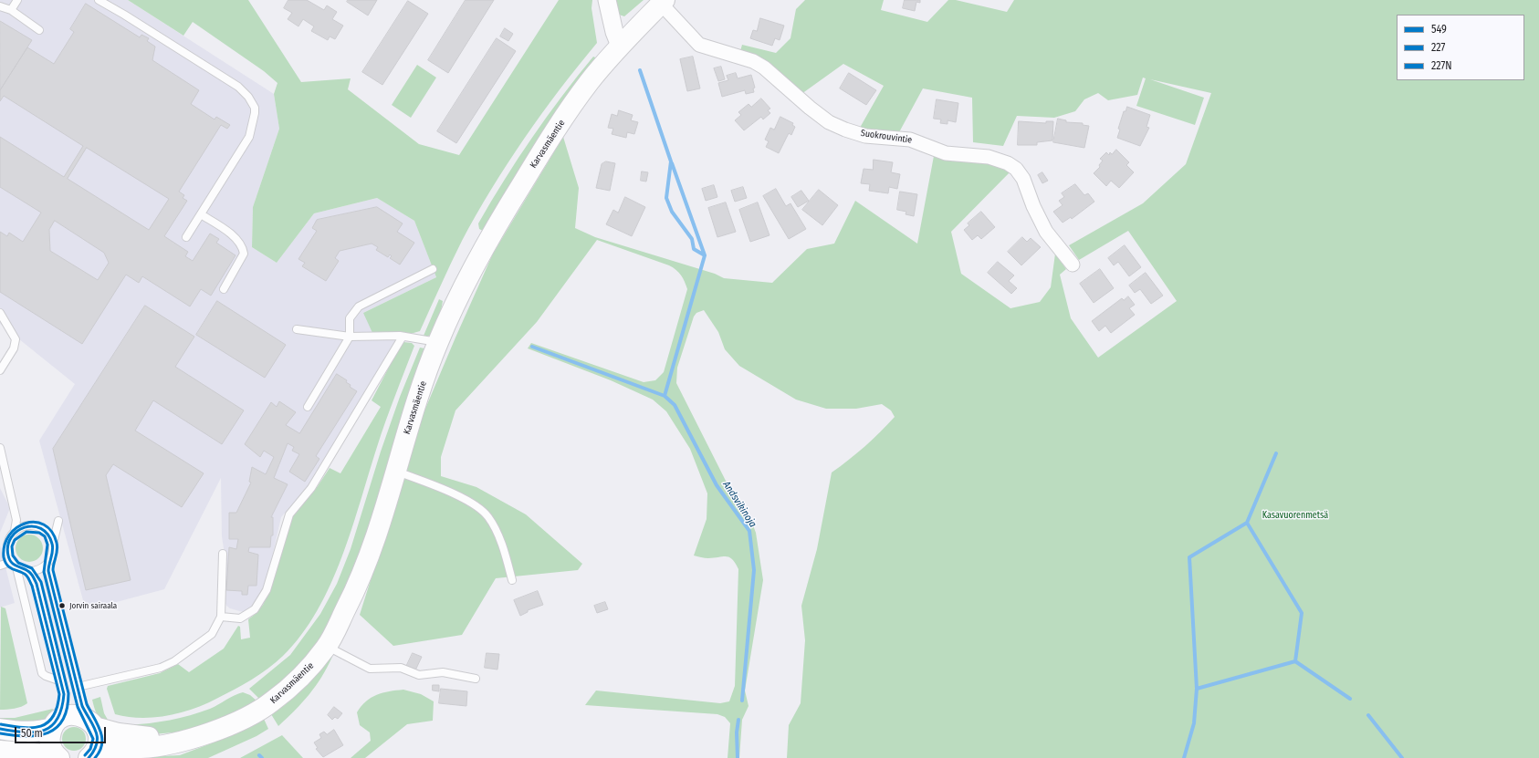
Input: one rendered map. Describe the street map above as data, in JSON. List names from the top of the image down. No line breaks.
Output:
{"streets":{"main road":["Karvasmäentie"],"street":["Suokrouvintie"]},"crossings":[["Suokrouvintie","Karvasmäentie"]],"water":["Andsvikinoja"],"parks":["Kasavuorenmetsä"],"places":["Jorvin sairaala"],"lines":["transit line 227N","transit line 549","transit line 227"],"legend":["549","227","227N"],"scale_bar":"50 m"}
